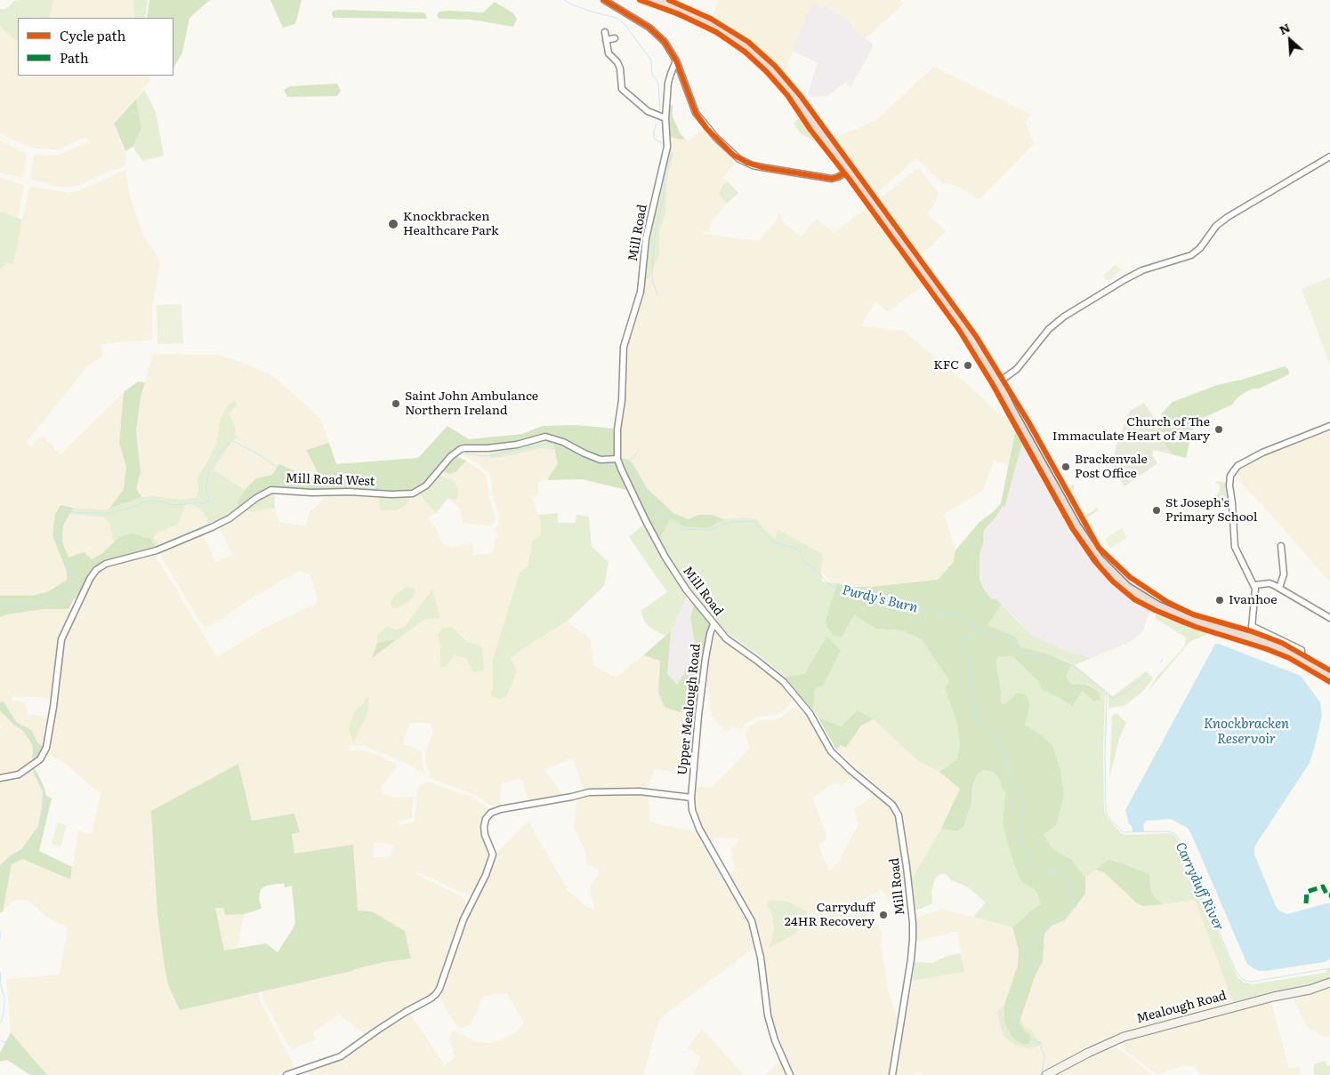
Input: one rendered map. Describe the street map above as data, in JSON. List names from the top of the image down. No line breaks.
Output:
{"streets":{"street":["Mill Road","Mill Road West","Upper Mealough Road","Mealough Road"]},"crossings":[["Mill Road","Mill Road West"],["Mill Road","Upper Mealough Road"]],"water":["Purdy's Burn","Knockbracken Reservoir","Carryduff River"],"places":["Knockbracken Healthcare Park","KFC","Saint John Ambulance Northern Ireland","Church of The Immaculate Heart of Mary","Brackenvale Post Office","St Joseph's Primary School","Ivanhoe","Carryduff 24HR Recovery"],"legend":["Cycle path","Path"],"north":"top left"}
